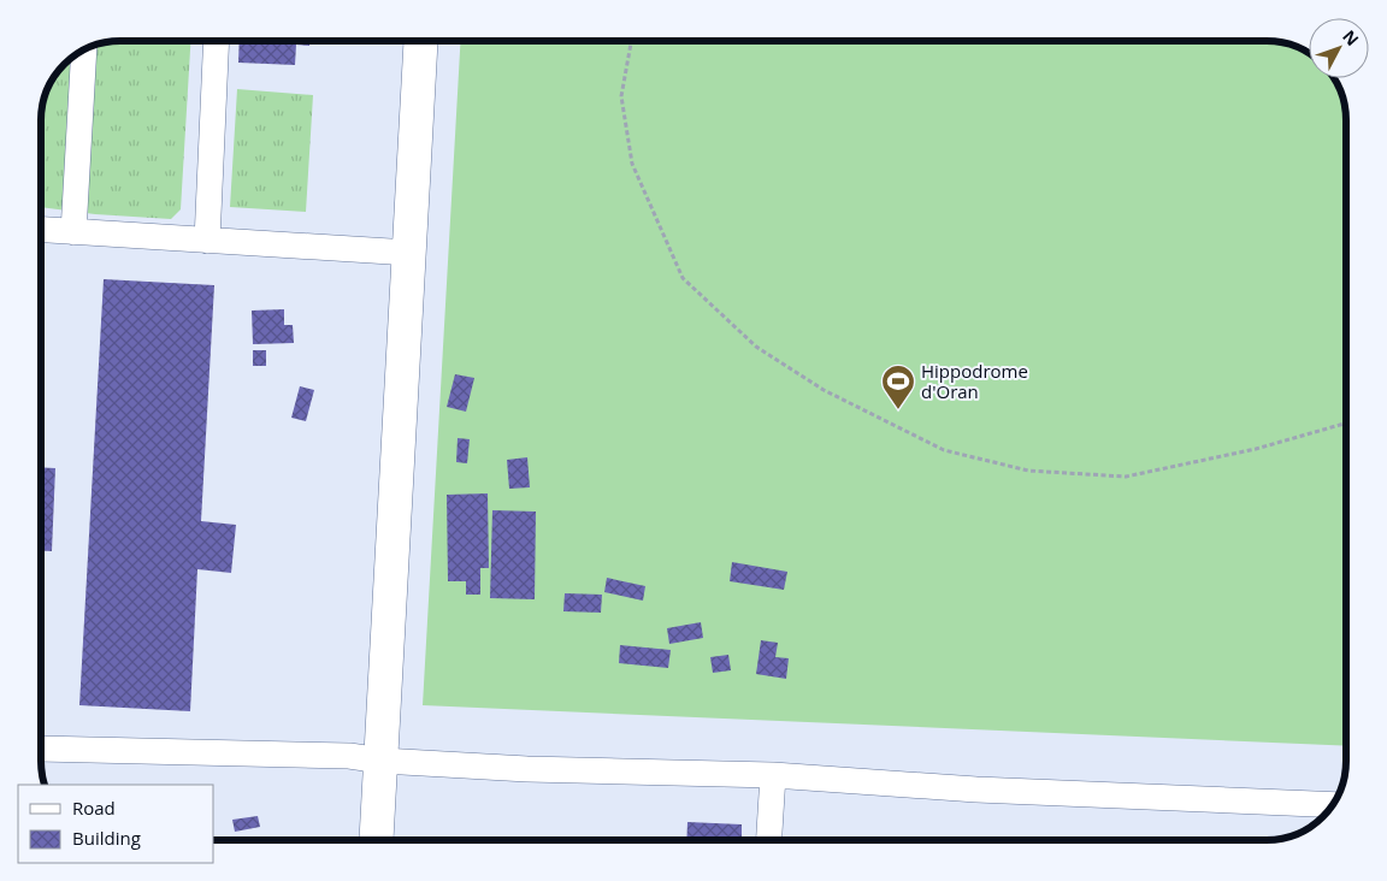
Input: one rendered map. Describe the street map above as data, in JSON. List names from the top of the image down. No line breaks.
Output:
{"places":{"sports":["Hippodrome d'Oran"]},"legend":["Road","Building"],"north":"top right"}
